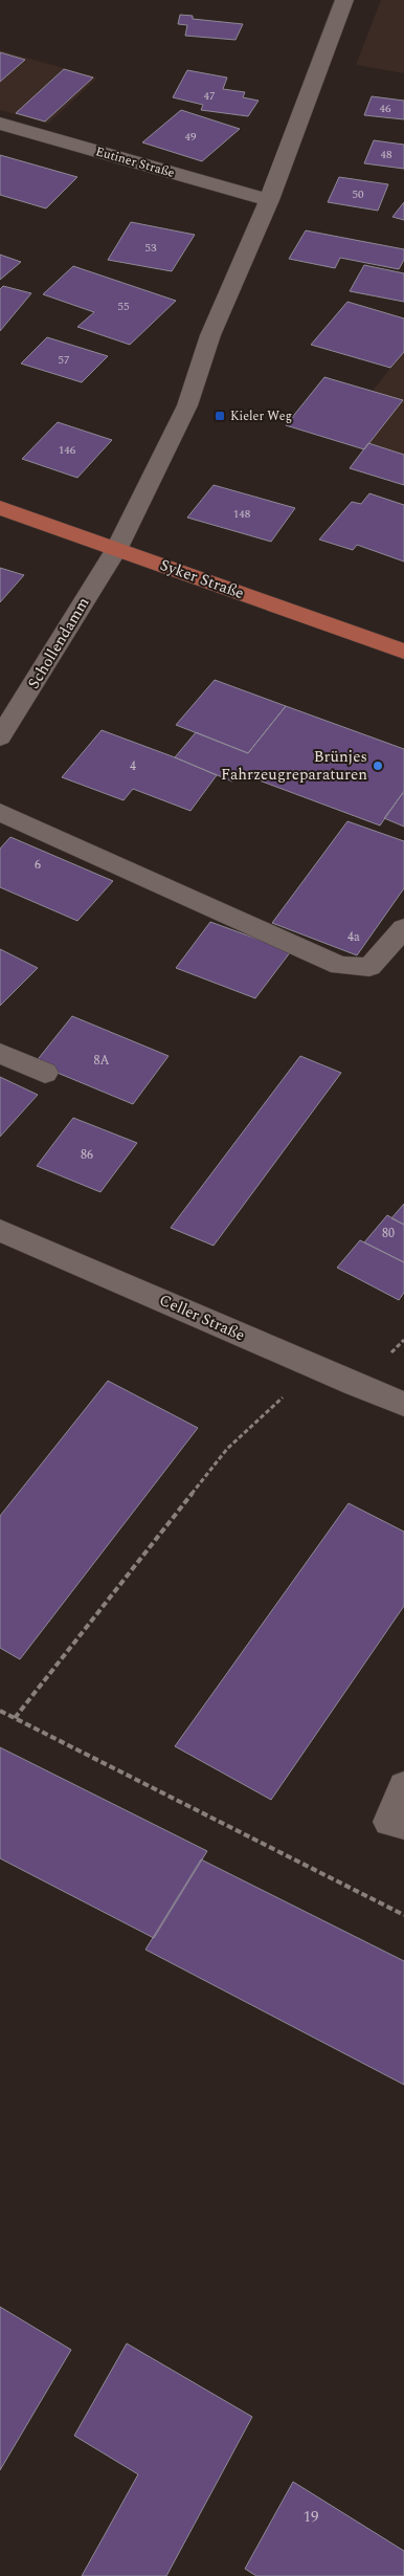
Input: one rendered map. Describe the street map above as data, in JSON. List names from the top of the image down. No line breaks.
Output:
{"streets":{"main road":["Syker Straße"],"street":["Eutiner Straße","Schollendamm","Celler Straße"]},"crossings":[["Syker Straße","Schollendamm"]],"places":{"transit":["Kieler Weg"],"other":["Brünjes Fahrzeugreparaturen"]},"house_numbers":["47","46","49","48","50","53","55","57","146","148","4","6","4a","8A","86","80","19"]}
